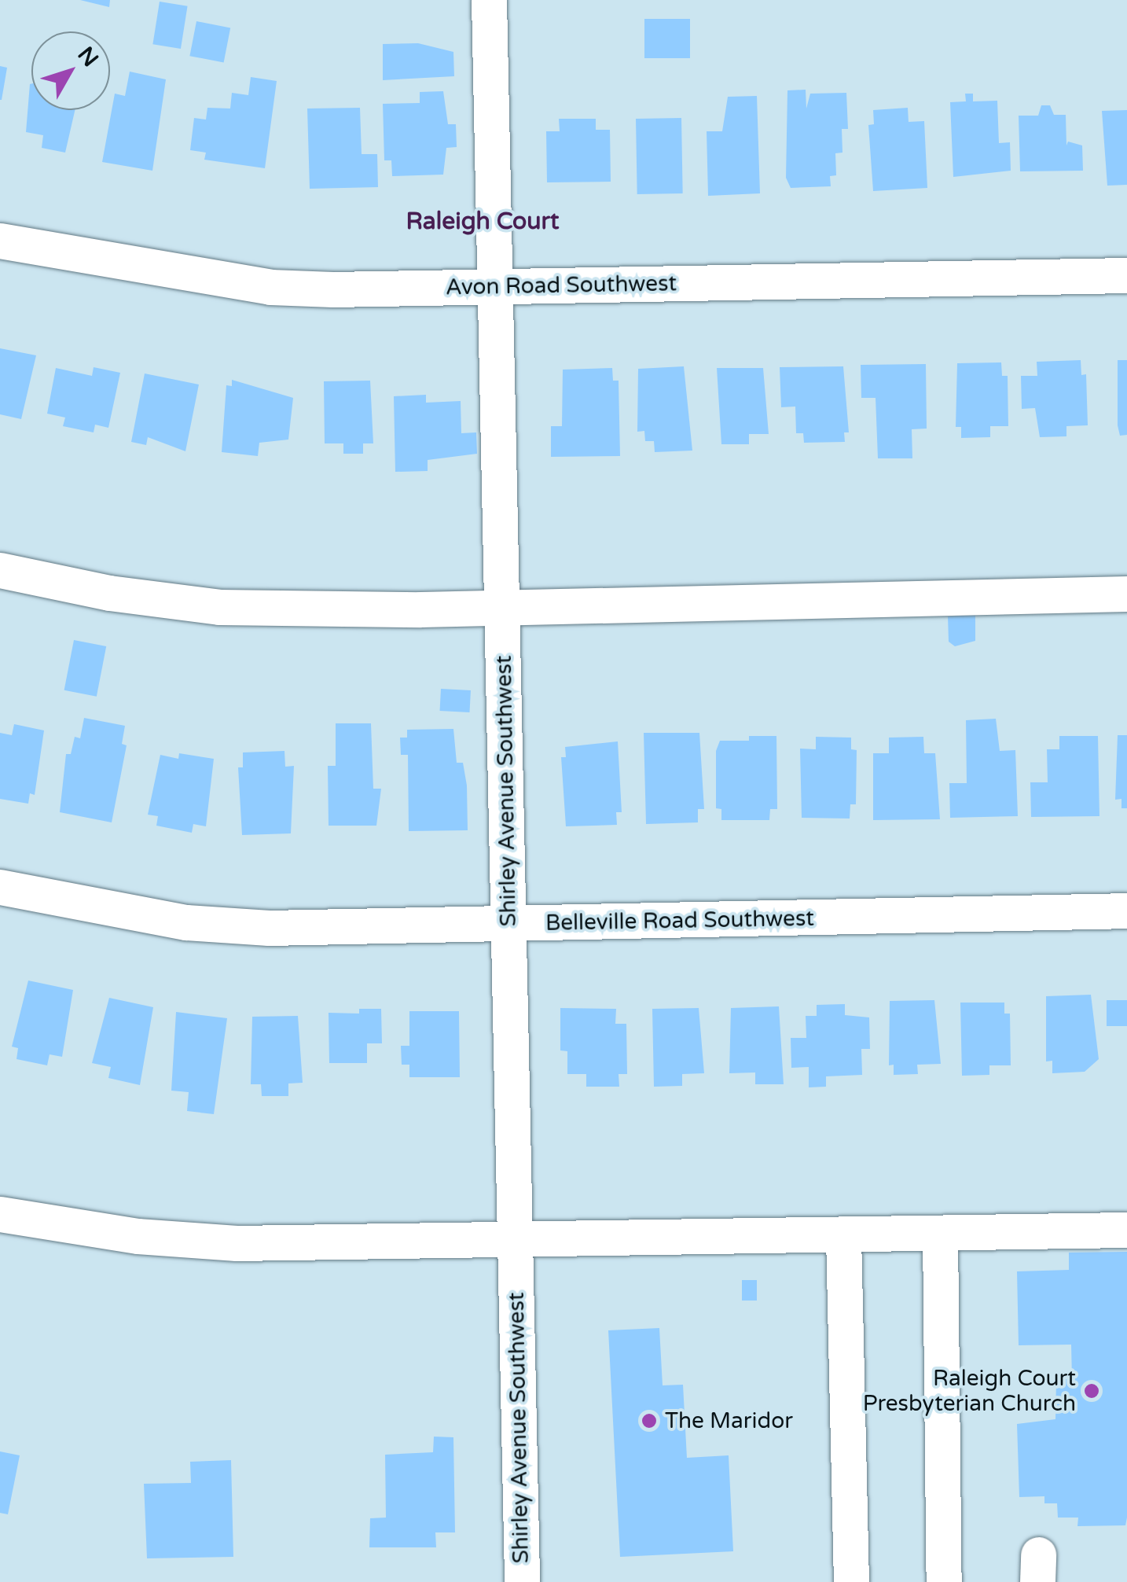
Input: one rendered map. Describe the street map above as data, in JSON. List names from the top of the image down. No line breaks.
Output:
{"streets":{"street":["Avon Road Southwest","Shirley Avenue Southwest","Belleville Road Southwest"]},"crossings":[["Avon Road Southwest","Shirley Avenue Southwest"],["Shirley Avenue Southwest","Belleville Road Southwest"]],"districts":["Raleigh Court"],"places":["Raleigh Court Presbyterian Church","The Maridor"],"north":"top right"}
